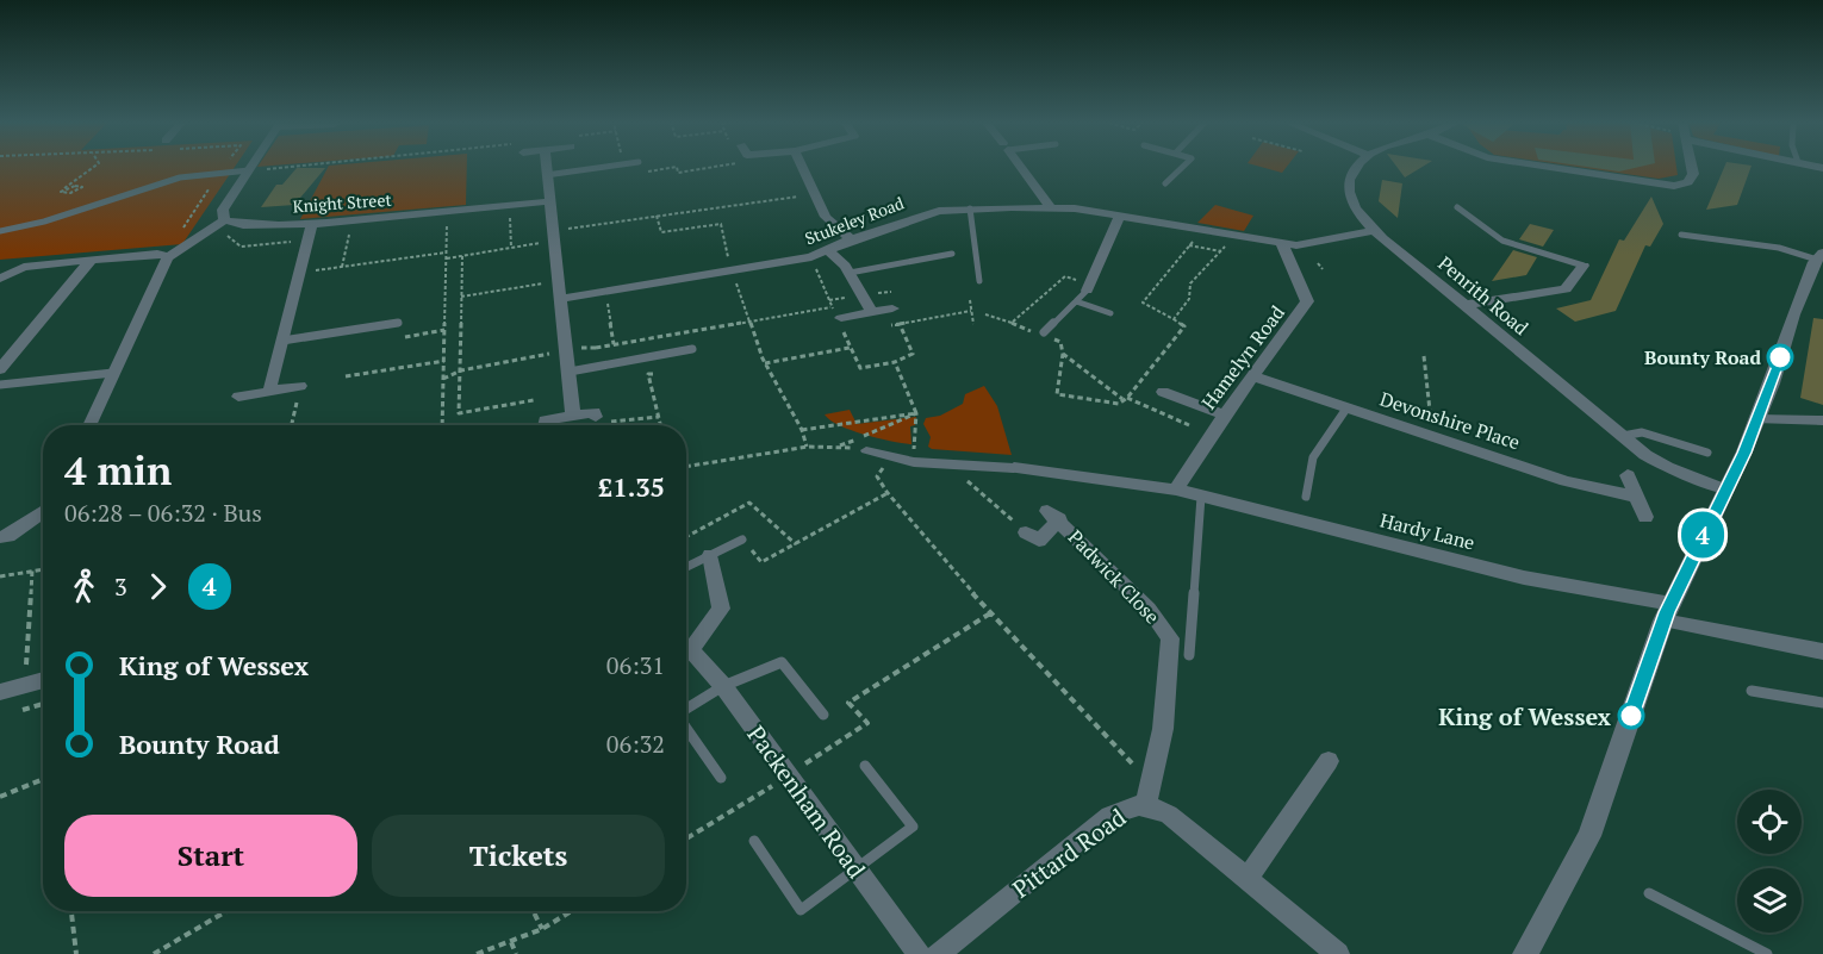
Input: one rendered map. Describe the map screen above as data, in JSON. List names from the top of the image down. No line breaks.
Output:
{"streets":{"street":["Knight Street","Stukeley Road","Penrith Road","Hamelyn Road","Devonshire Place","Hardy Lane","Padwick Close","Packenham Road","Pittard Road"]},"crossings":[["Stukeley Road","Penrith Road"],["Stukeley Road","Hamelyn Road"],["Hamelyn Road","Devonshire Place"],["Hamelyn Road","Hardy Lane"],["Padwick Close","Pittard Road"]],"places":["Bounty Road","King of Wessex"],"lines":["bus line 4"],"page":{"on_map":"4","heading":["4 min","06:28 – 06:32 · Bus","£1.35"],"legs":["3","4"],"list":[{"name":"King of Wessex","value":"06:31"},{"name":"Bounty Road","value":"06:32"}],"buttons":["Start","Tickets"]}}
